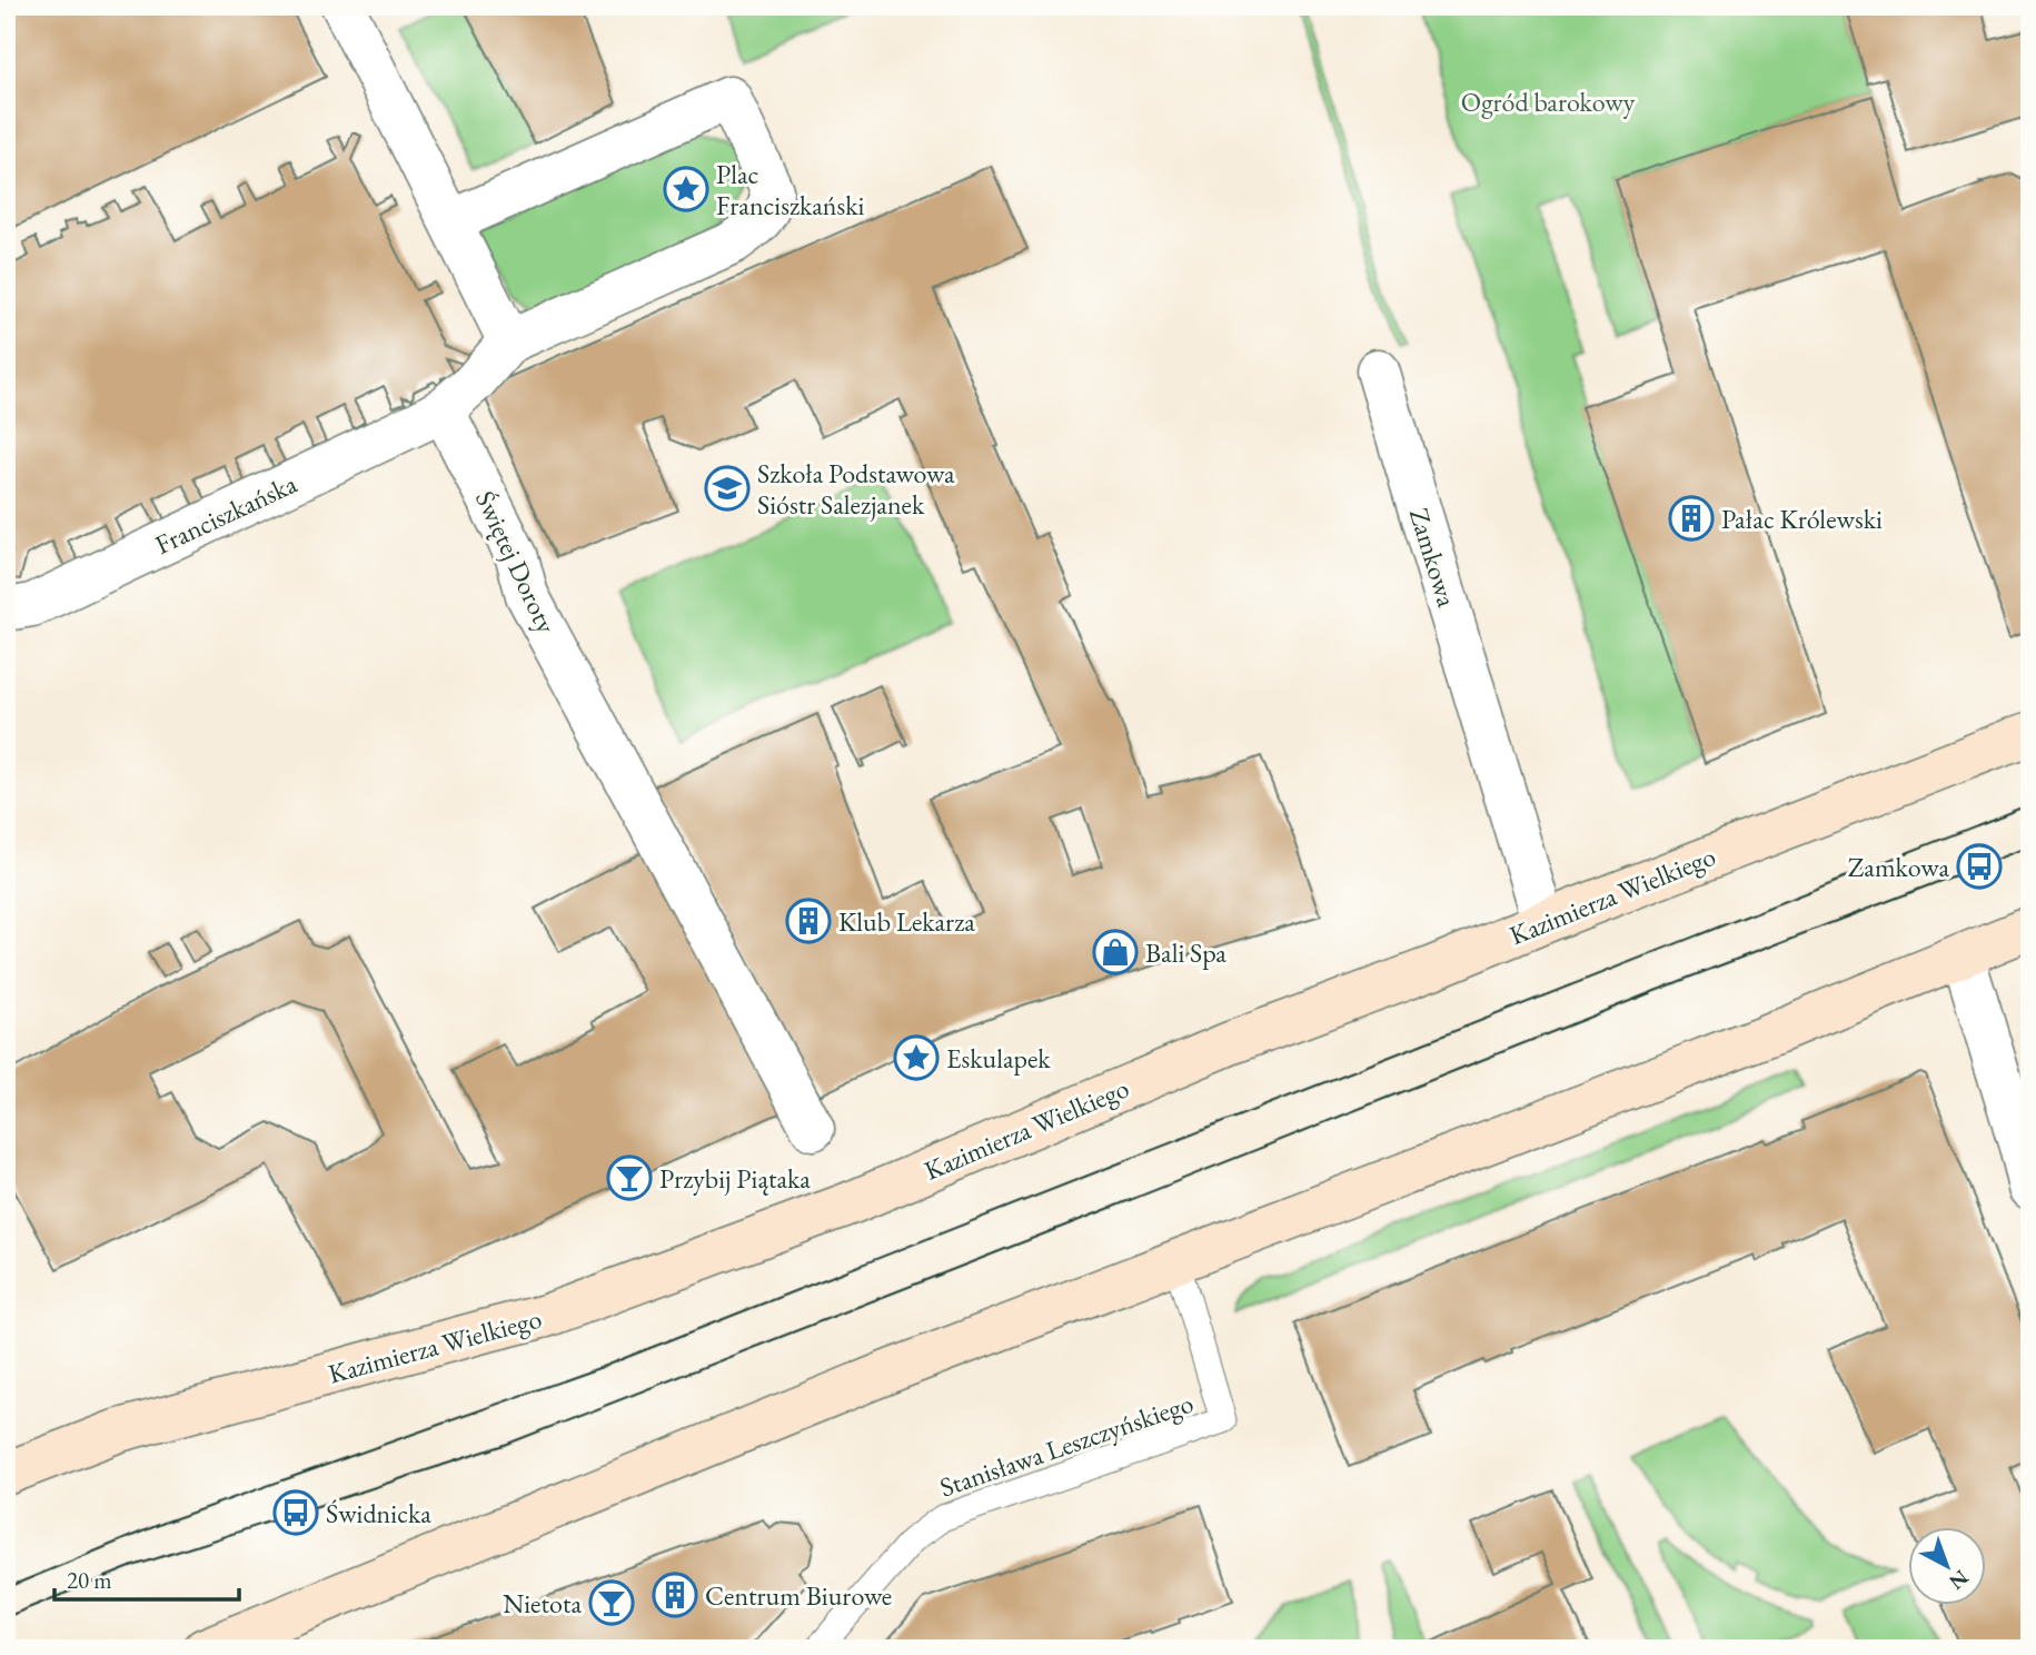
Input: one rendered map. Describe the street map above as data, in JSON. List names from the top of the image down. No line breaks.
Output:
{"streets":{"main road":["Kazimierza Wielkiego"],"street":["Franciszkańska","Zamkowa","Świętej Doroty"],"lane":["Stanisława Leszczyńskiego"]},"crossings":[["Franciszkańska","Świętej Doroty"],["Zamkowa","Kazimierza Wielkiego"]],"parks":["Ogród barokowy"],"places":{"place":["Plac Franciszkański","Eskulapek"],"school or university":["Szkoła Podstawowa Sióstr Salezjanek"],"building":["Pałac Królewski","Klub Lekarza","Centrum Biurowe"],"bus stop":["Zamkowa","Świdnicka"],"shop":["Bali Spa"],"bar":["Przybij Piątaka","Nietota"]},"scale_bar":"20 m","north":"bottom right"}
